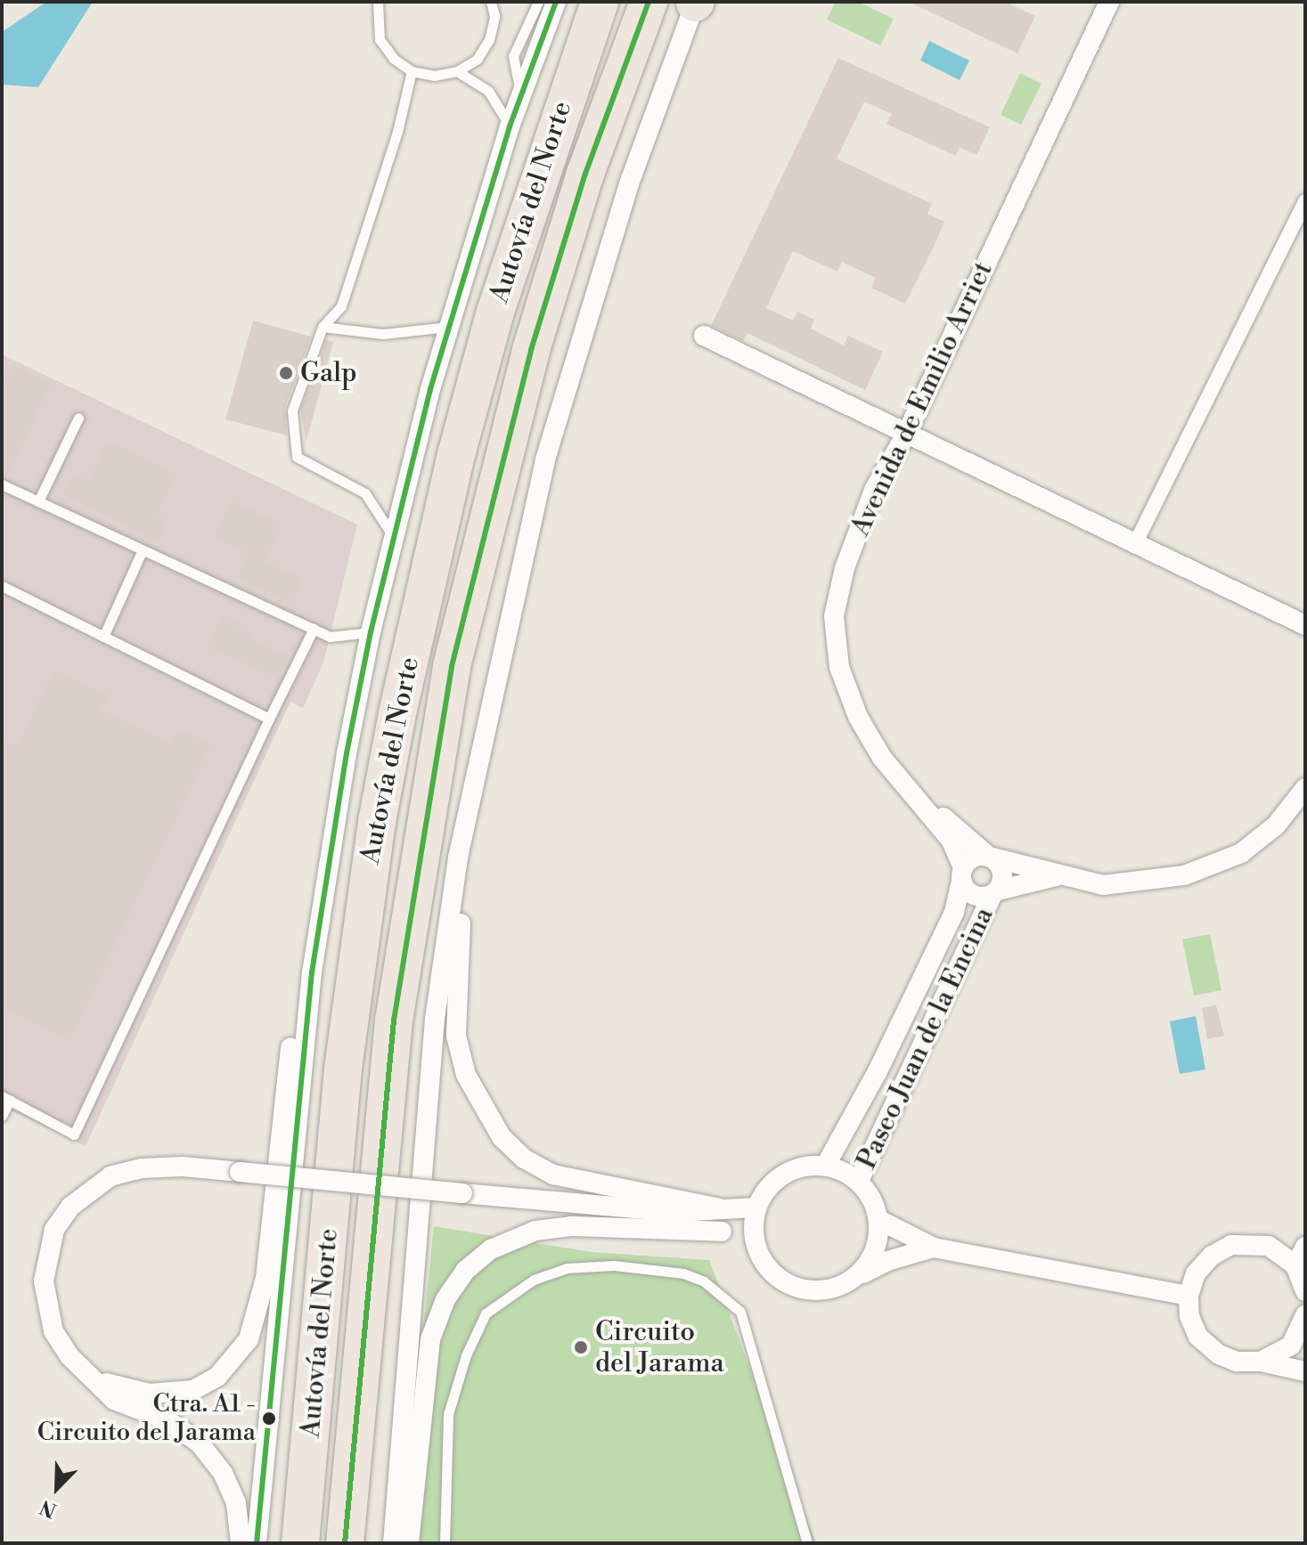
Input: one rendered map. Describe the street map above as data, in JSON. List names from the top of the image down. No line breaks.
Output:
{"streets":{"highway":["Autovía del Norte"],"street":["Avenida de Emilio Arriet","Paseo Juan de la Encina"]},"crossings":[["Avenida de Emilio Arriet","Paseo Juan de la Encina"]],"places":["Galp","Circuito del Jarama","Ctra. A1 - Circuito del Jarama"],"north":"bottom left"}
